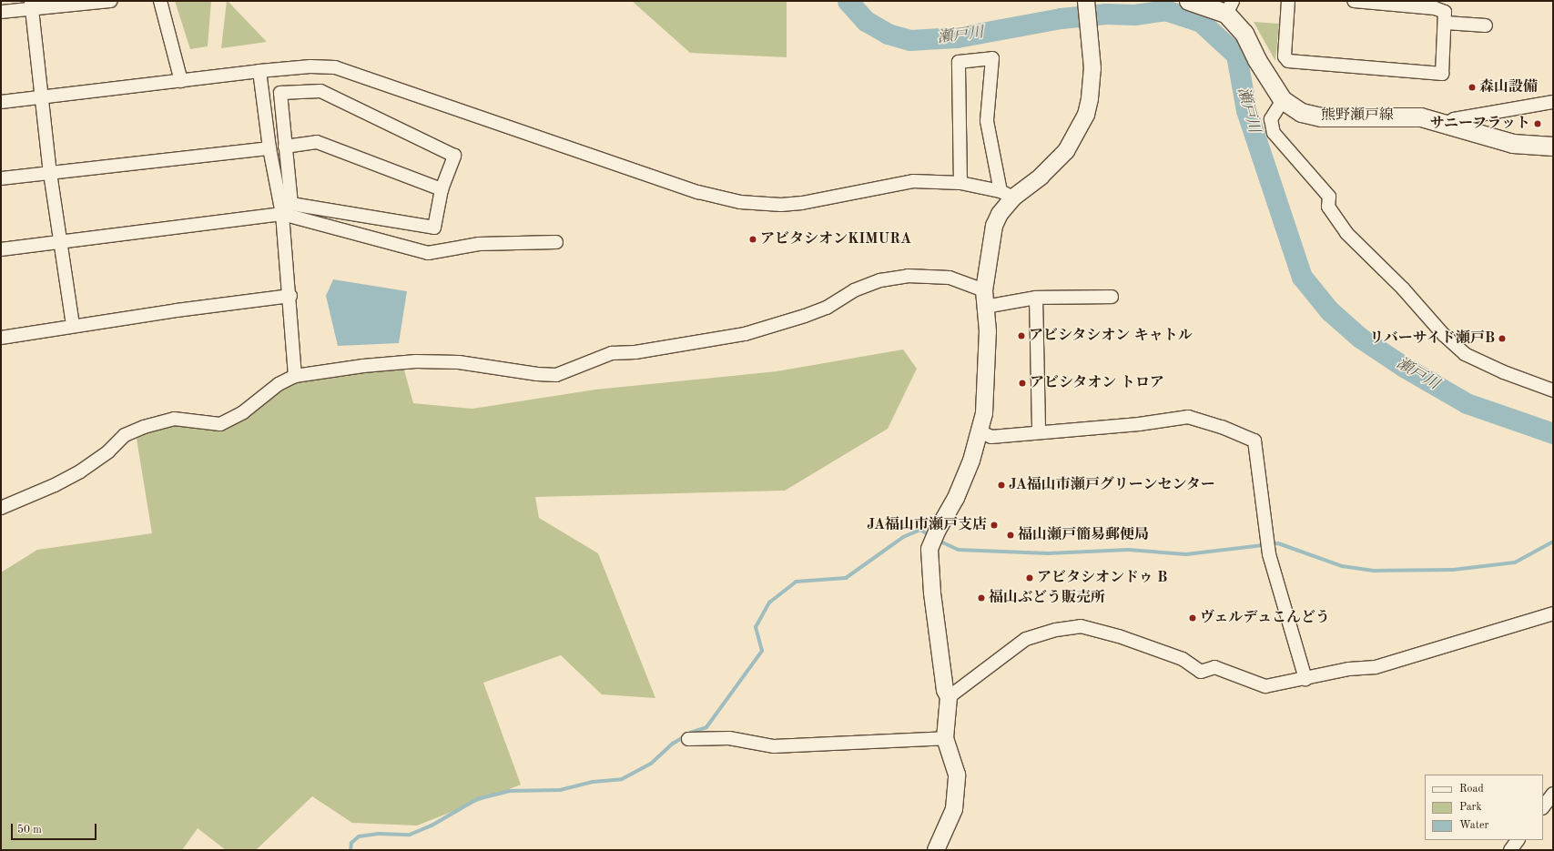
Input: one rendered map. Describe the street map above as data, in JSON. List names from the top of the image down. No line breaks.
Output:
{"streets":{"main road":["熊野瀬戸線"]},"water":["瀬戸川"],"places":["森山設備","サニーフラット","アビタシオンKIMURA","アビシタシオン キャトル","リバーサイド瀬戸B","アビシタオン トロア","JA福山市瀬戸グリーンセンター","JA福山市瀬戸支店","福山瀬戸簡易郵便局","アビタシオンドゥ B","福山ぶどう販売所","ヴェルデュこんどう"],"legend":["Road","Park","Water"],"scale_bar":"50 m"}
